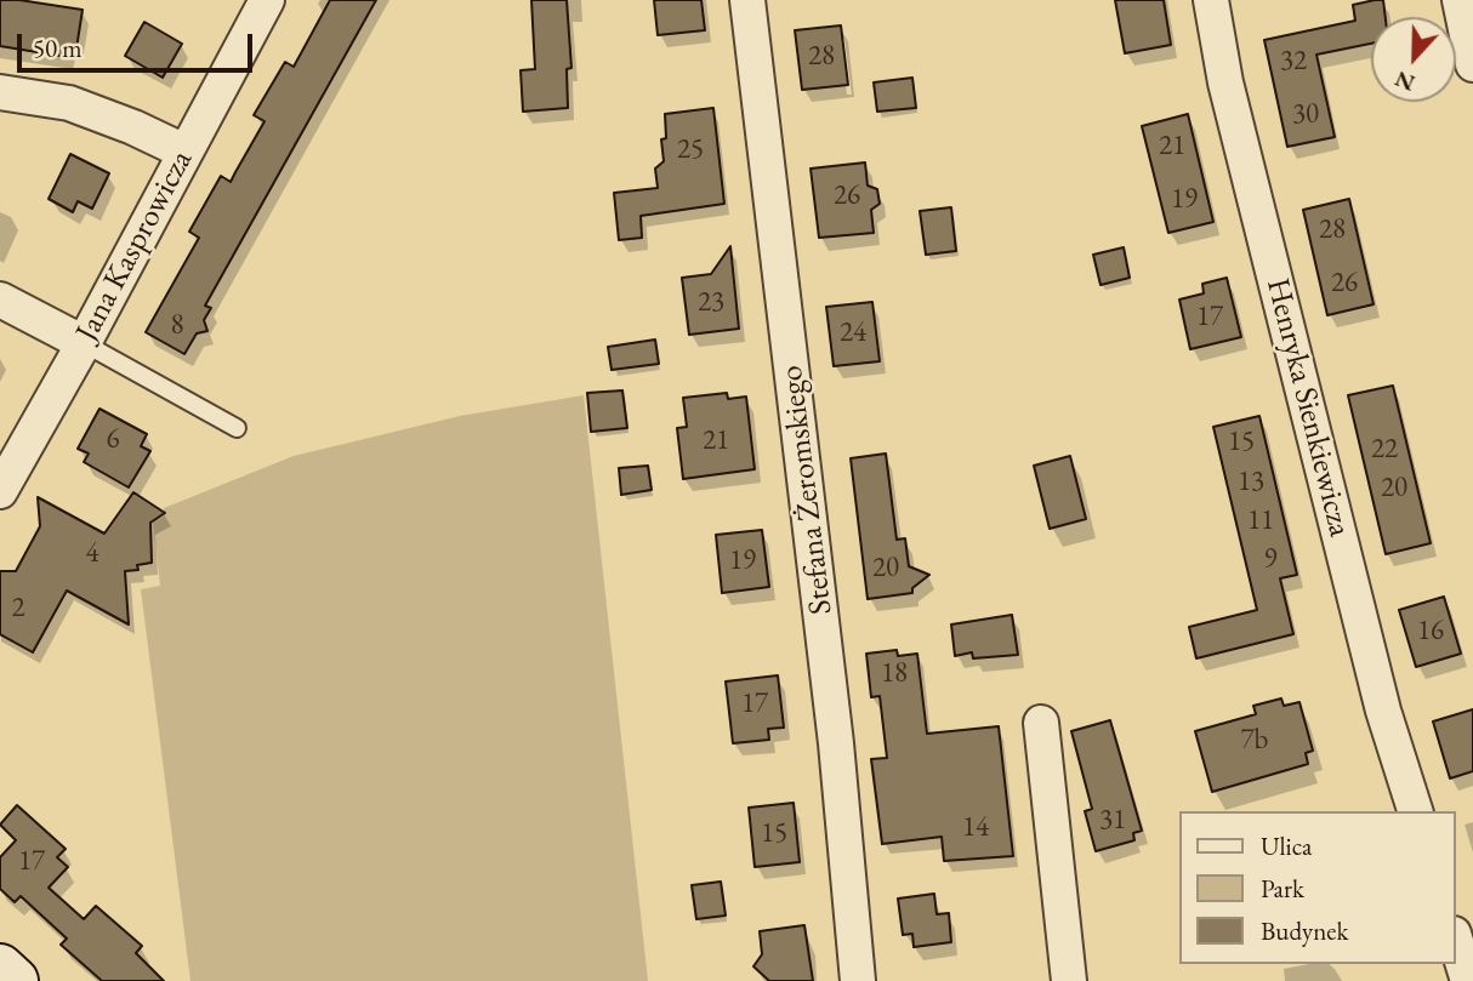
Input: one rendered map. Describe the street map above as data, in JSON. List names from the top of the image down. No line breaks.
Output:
{"streets":{"street":["Jana Kasprowicza","Henryka Sienkiewicza","Stefana Żeromskiego"]},"house_numbers":["28","32","30","21","25","26","19","28","26","23","17","8","24","6","21","15","22","13","20","11","4","9","19","20","2","16","18","17","7b","31","14","15","17"],"legend":["Ulica","Park","Budynek"],"scale_bar":"50 m","north":"bottom"}
